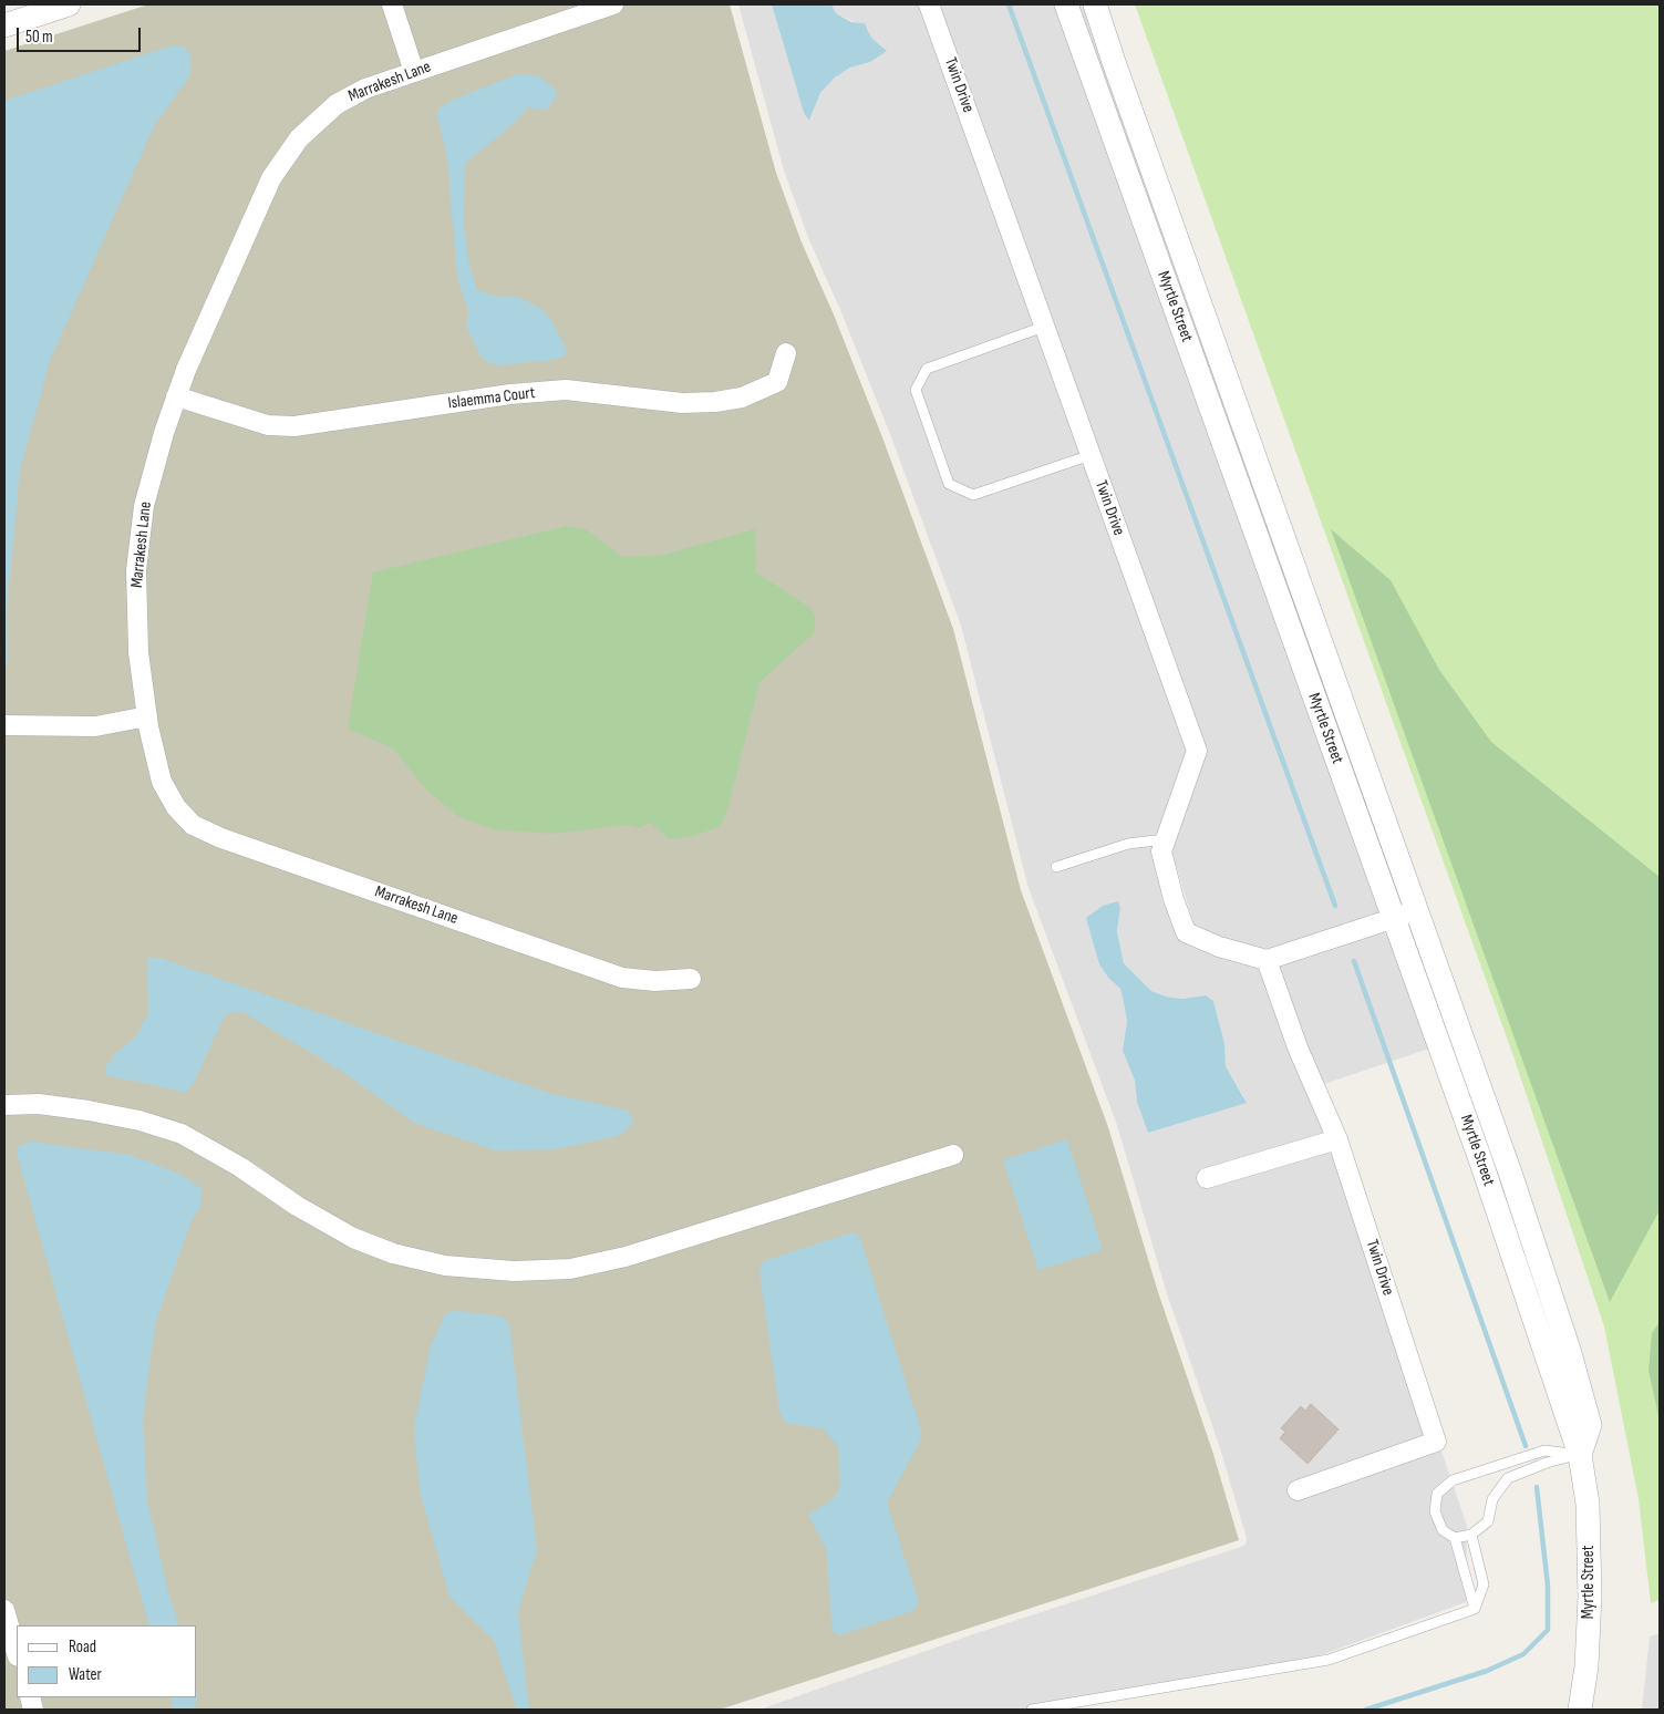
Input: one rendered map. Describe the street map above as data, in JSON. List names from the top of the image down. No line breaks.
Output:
{"streets":{"street":["Marrakesh Lane","Twin Drive","Myrtle Street","Islaemma Court"]},"crossings":[["Marrakesh Lane","Islaemma Court"]],"legend":["Road","Water"],"scale_bar":"50 m"}
